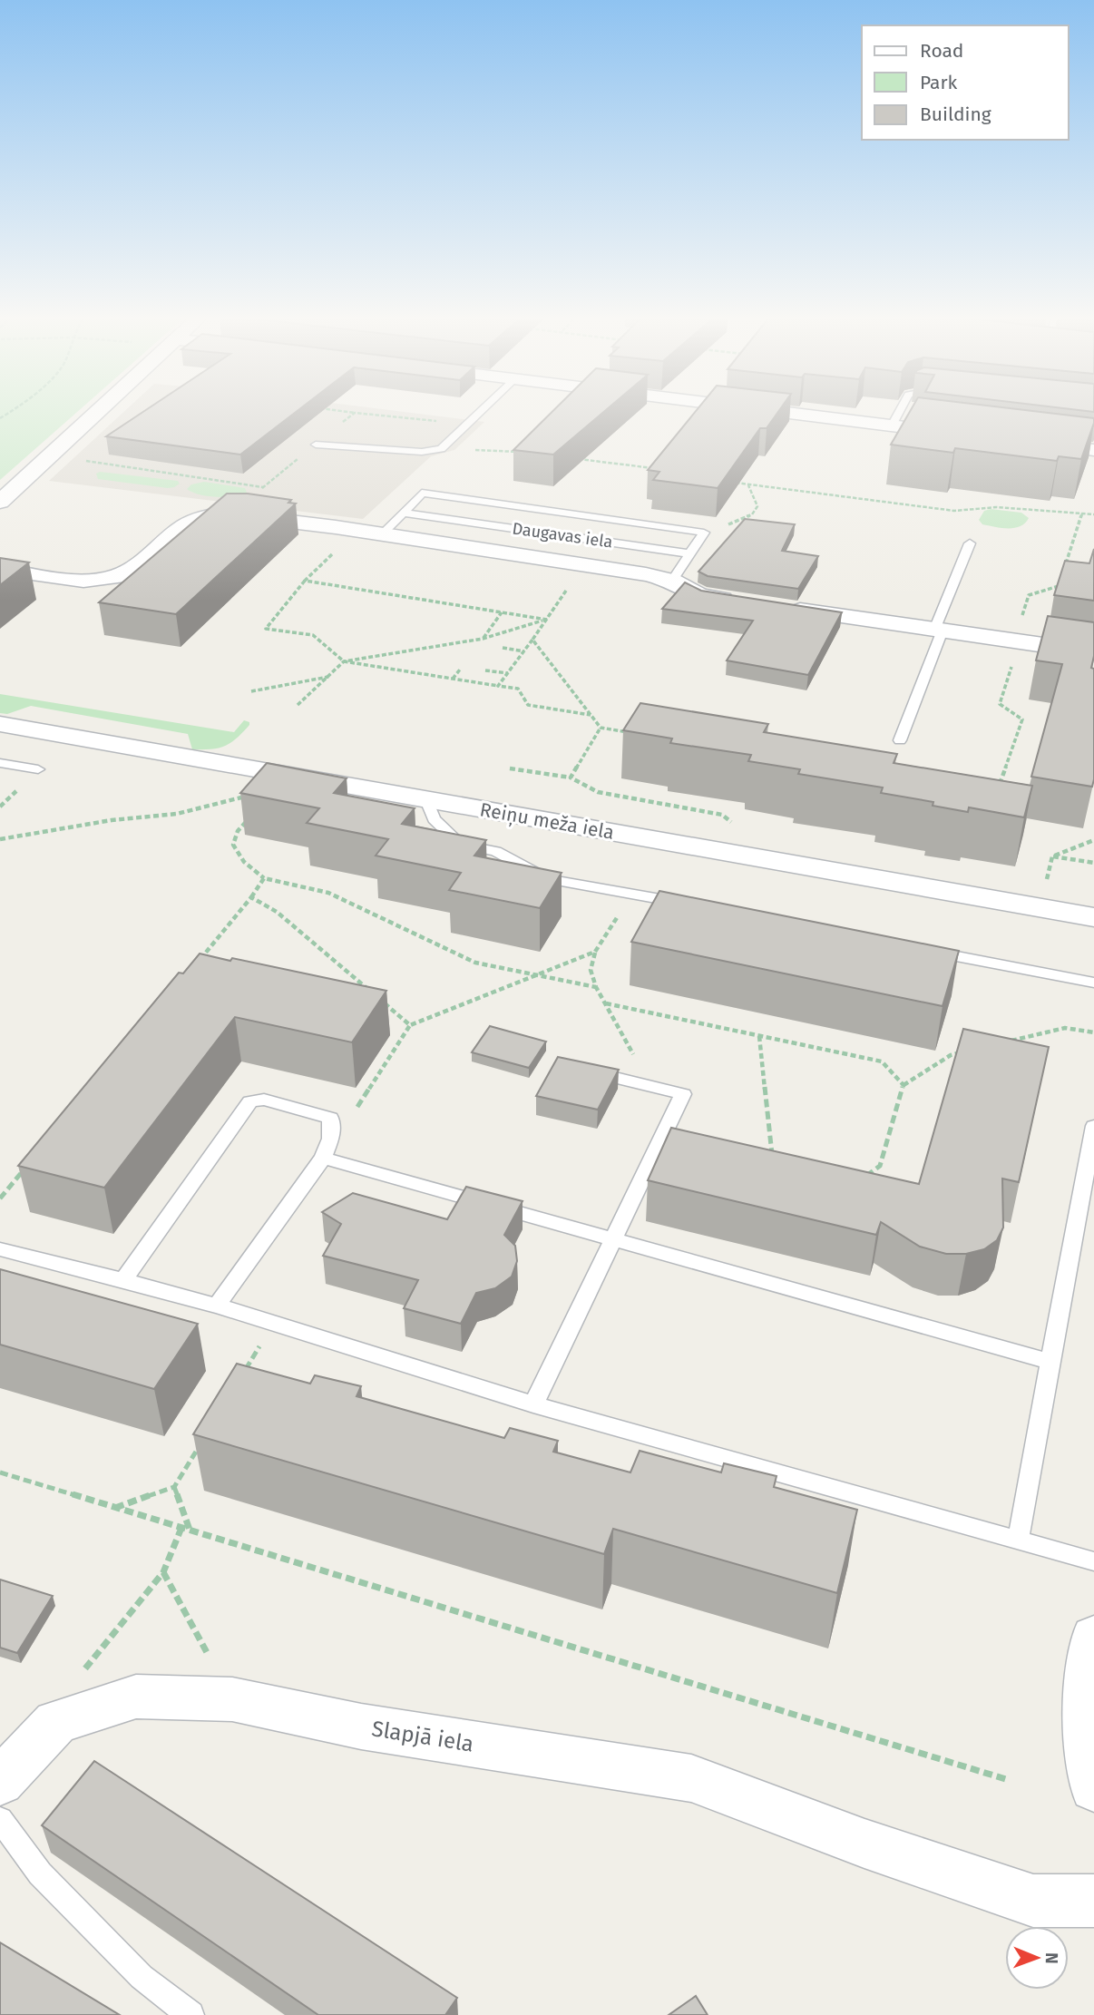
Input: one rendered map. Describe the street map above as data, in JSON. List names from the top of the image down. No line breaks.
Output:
{"streets":{"street":["Reiņu meža iela","Slapjā iela"],"lane":["Daugavas iela"]},"legend":["Road","Park","Building"],"north":"right"}
